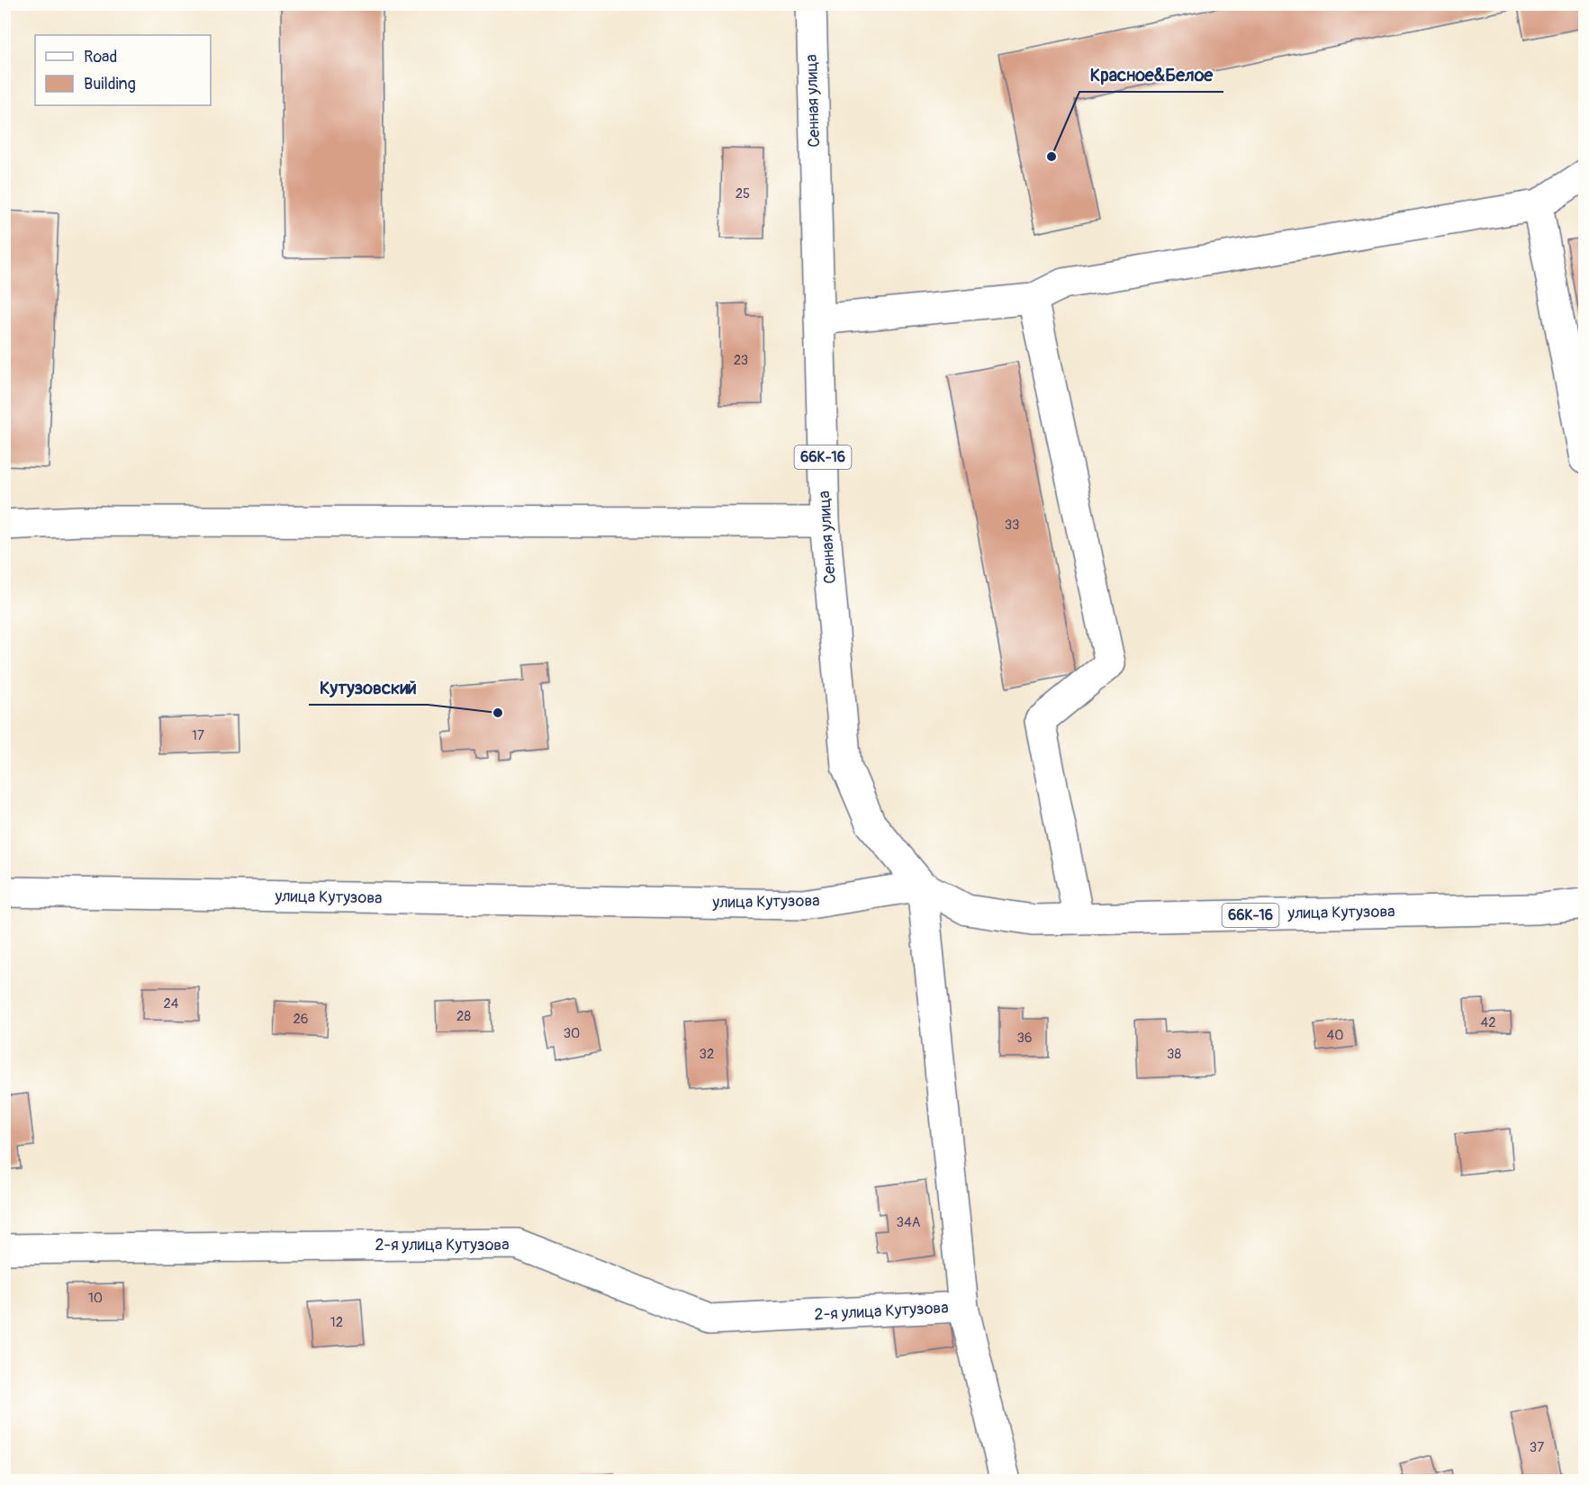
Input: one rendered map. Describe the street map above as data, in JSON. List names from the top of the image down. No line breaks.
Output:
{"streets":{"street":["Сенная улица","66К-16","улица Кутузова","2-я улица Кутузова"]},"crossings":[["Сенная улица","улица Кутузова"]],"places":["Красное&Белое","Кутузовский"],"house_numbers":["25","23","33","17","24","28","26","42","30","40","36","32","38","34А","10","12","37"],"legend":["Road","Building"]}
